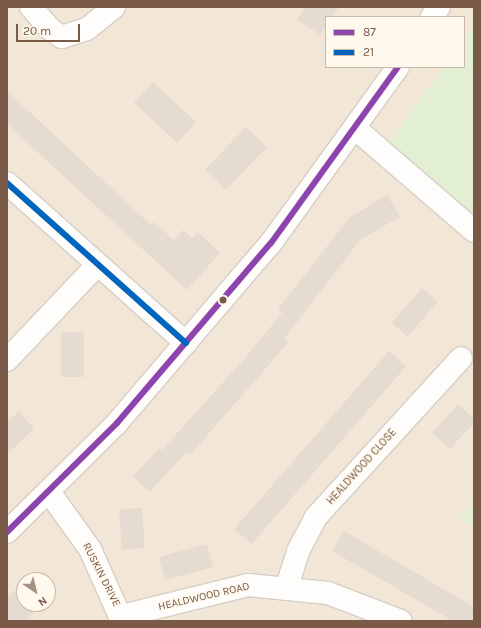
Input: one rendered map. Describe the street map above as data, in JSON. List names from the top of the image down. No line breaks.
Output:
{"streets":{"street":["HEALDWOOD CLOSE","RUSKIN DRIVE","HEALDWOOD ROAD"]},"crossings":[["HEALDWOOD CLOSE","HEALDWOOD ROAD"],["RUSKIN DRIVE","HEALDWOOD ROAD"]],"lines":["transit line 87","transit line 21"],"legend":["87","21"],"scale_bar":"20 m","north":"bottom right"}
